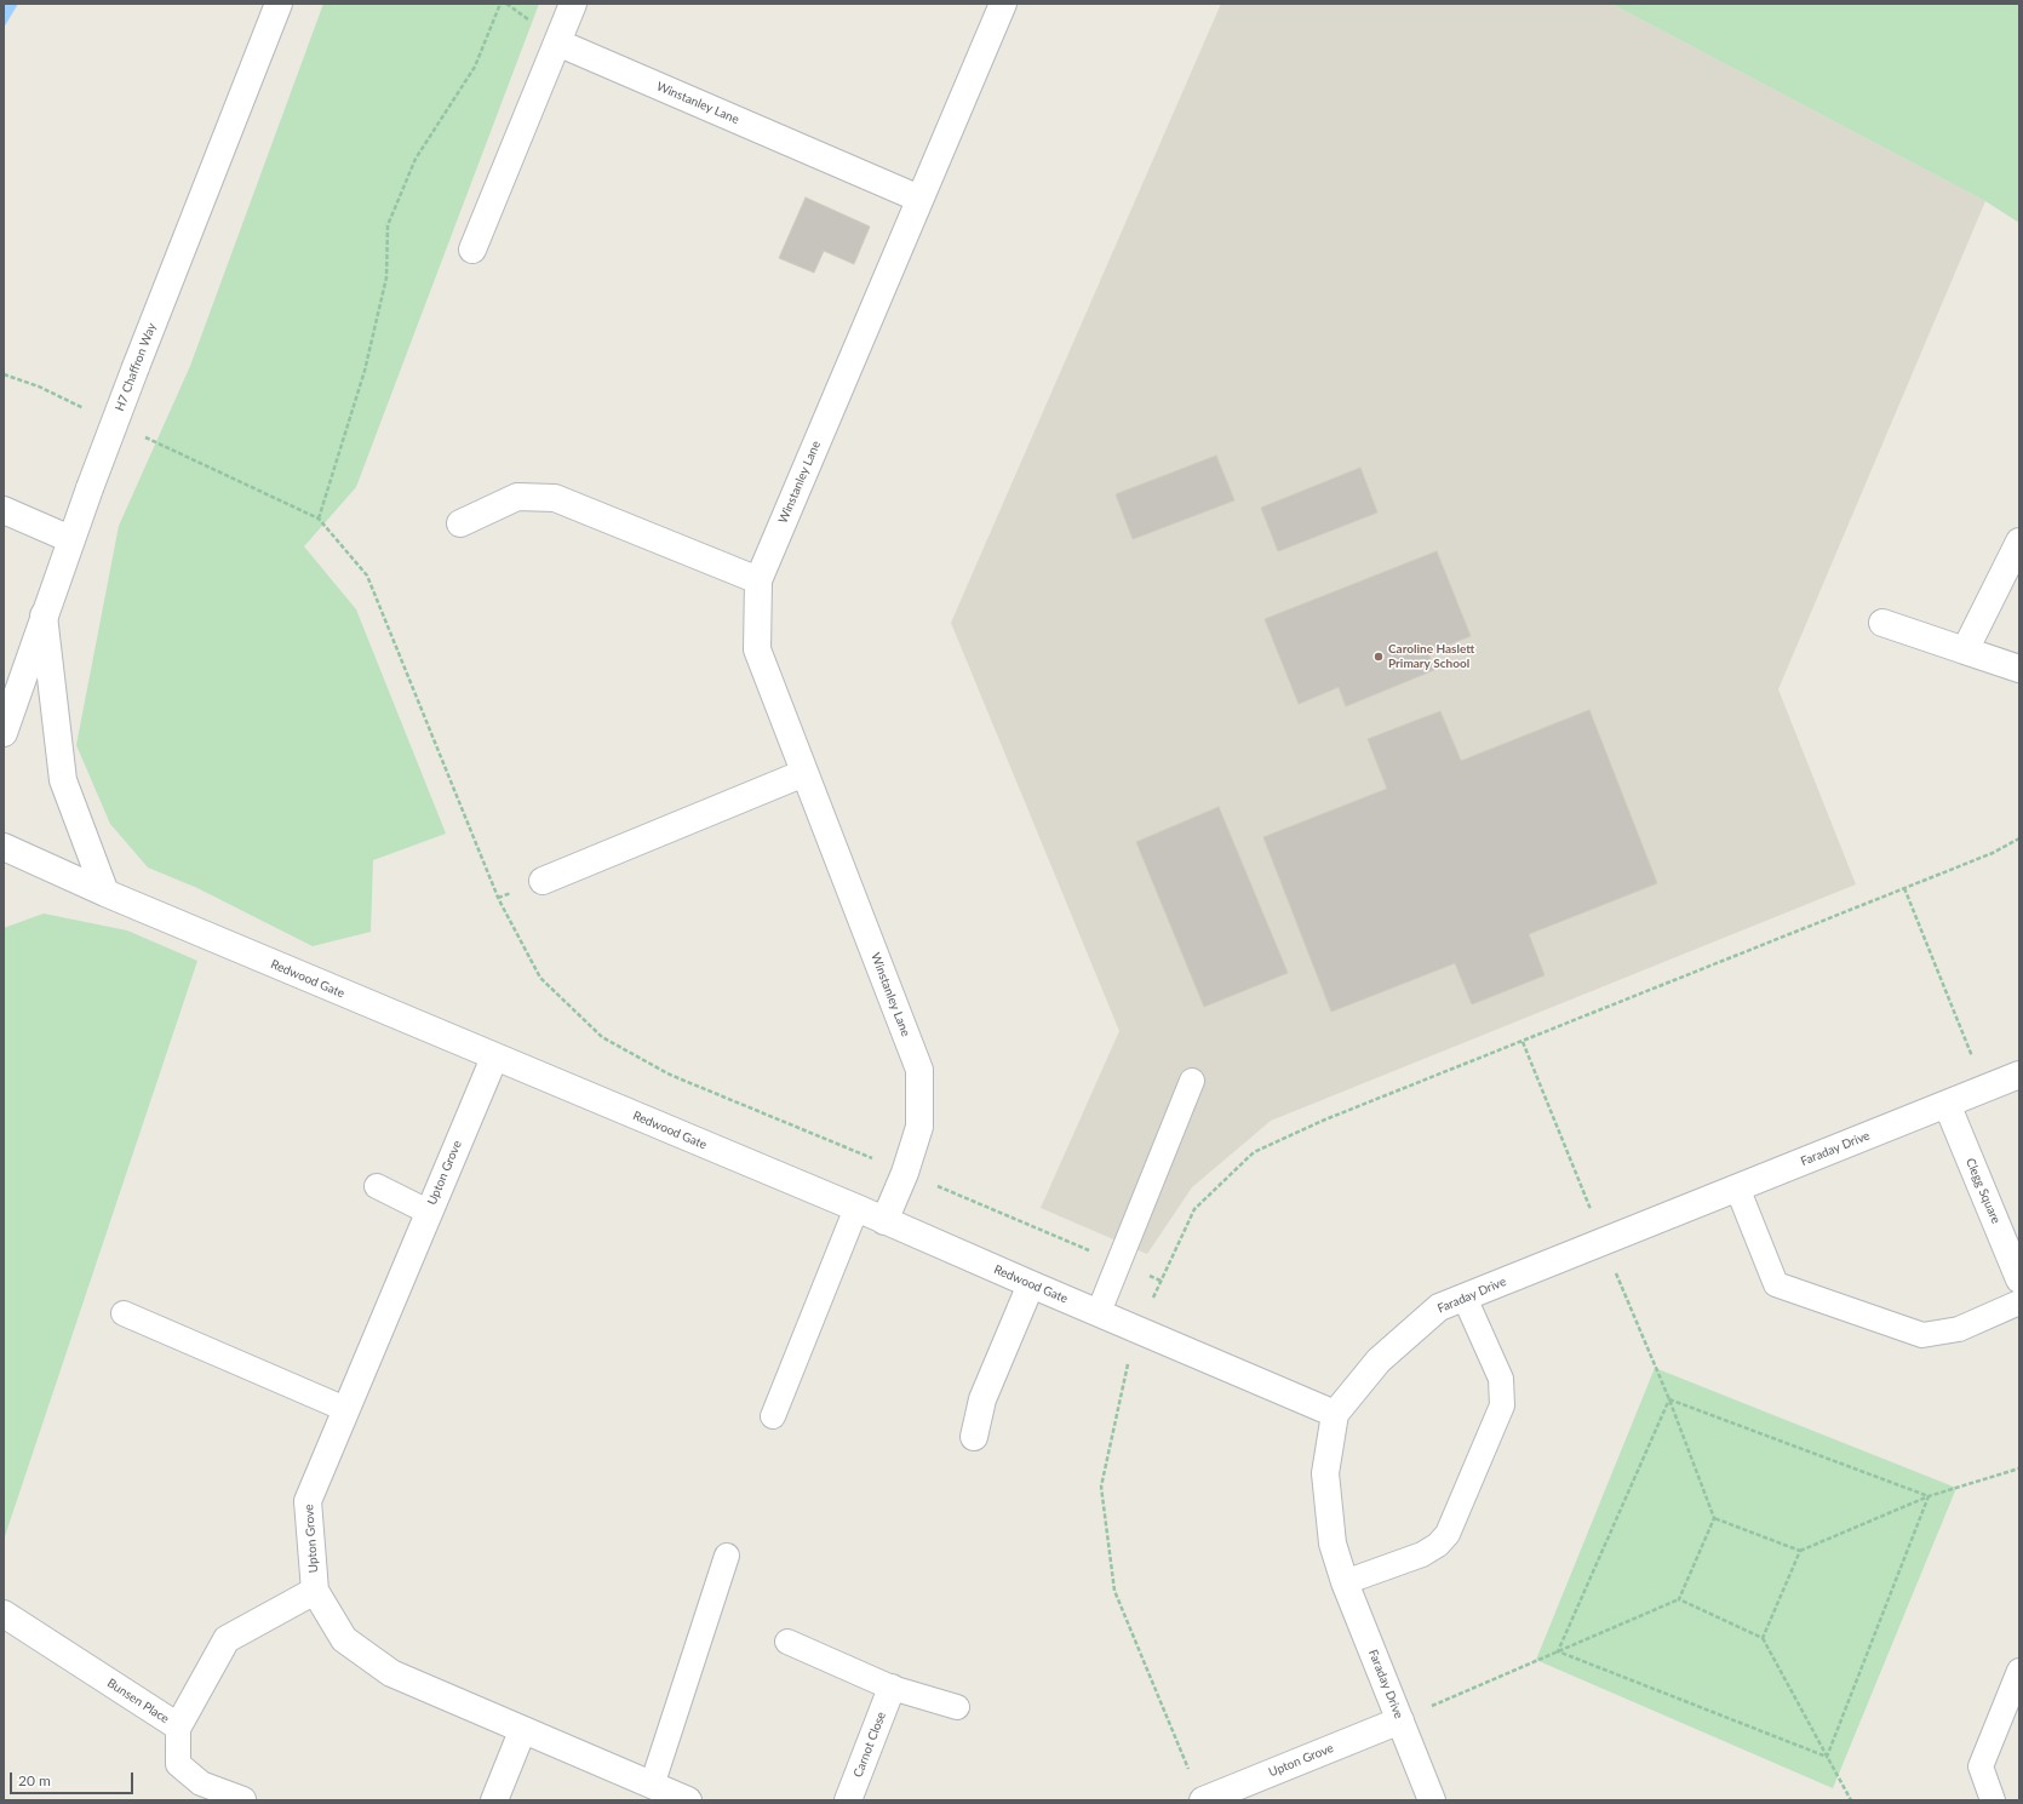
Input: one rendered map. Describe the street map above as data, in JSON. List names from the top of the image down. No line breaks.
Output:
{"streets":{"street":["Winstanley Lane","H7 Chaffron Way","Redwood Gate","Faraday Drive","Upton Grove","Clegg Square","Bunsen Place","Carnot Close"]},"crossings":[["Winstanley Lane","Redwood Gate"],["Redwood Gate","Faraday Drive"],["Redwood Gate","Upton Grove"],["Faraday Drive","Upton Grove"],["Faraday Drive","Clegg Square"],["Upton Grove","Bunsen Place"]],"places":["Caroline Haslett Primary School"],"scale_bar":"20 m"}
